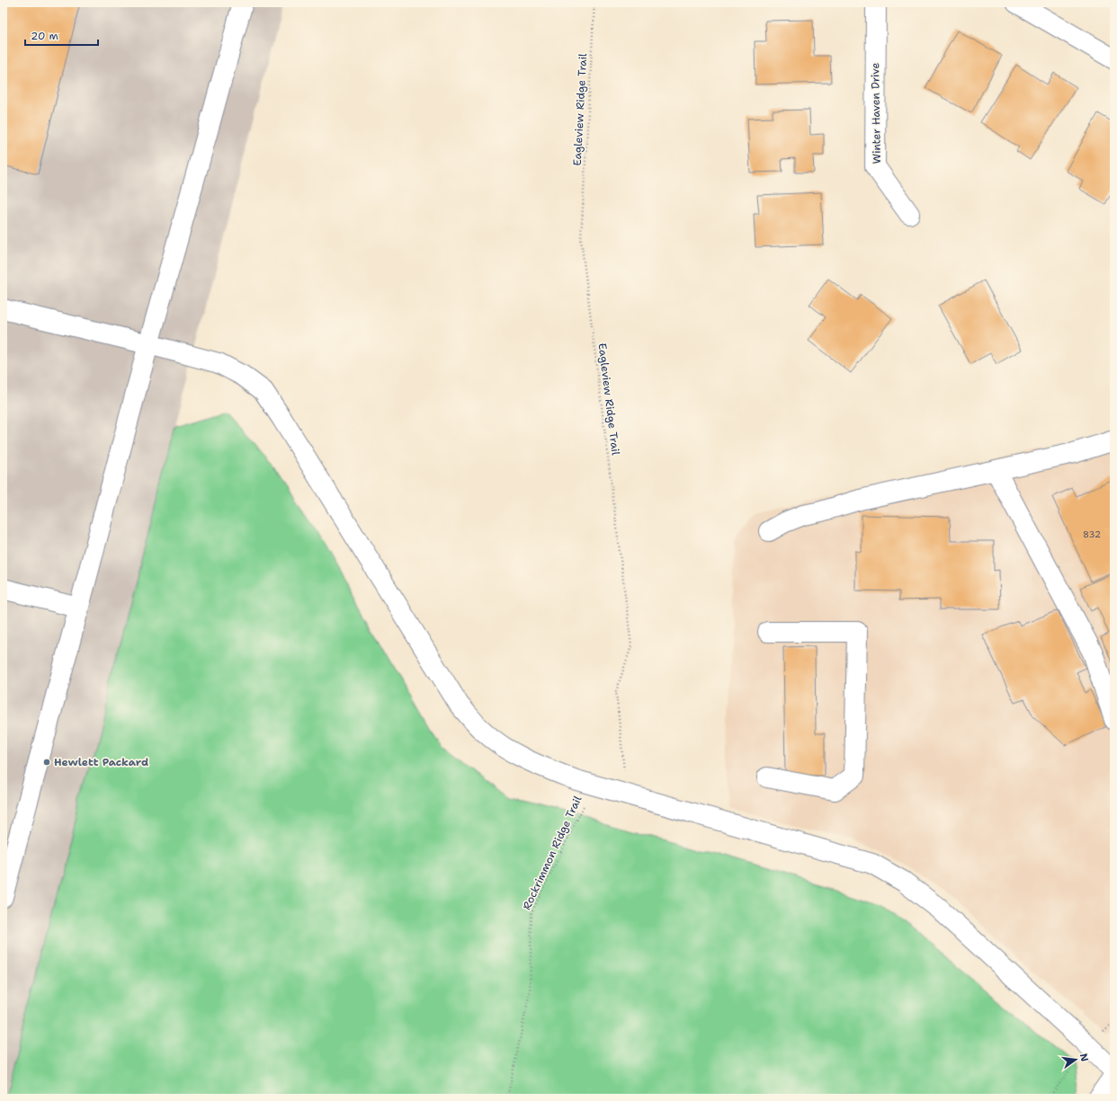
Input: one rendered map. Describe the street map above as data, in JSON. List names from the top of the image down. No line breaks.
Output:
{"streets":{"street":["Winter Haven Drive"],"path":["Eagleview Ridge Trail","Rockrimmon Ridge Trail"]},"places":["Hewlett Packard"],"house_numbers":["832"],"scale_bar":"20 m","north":"right"}
